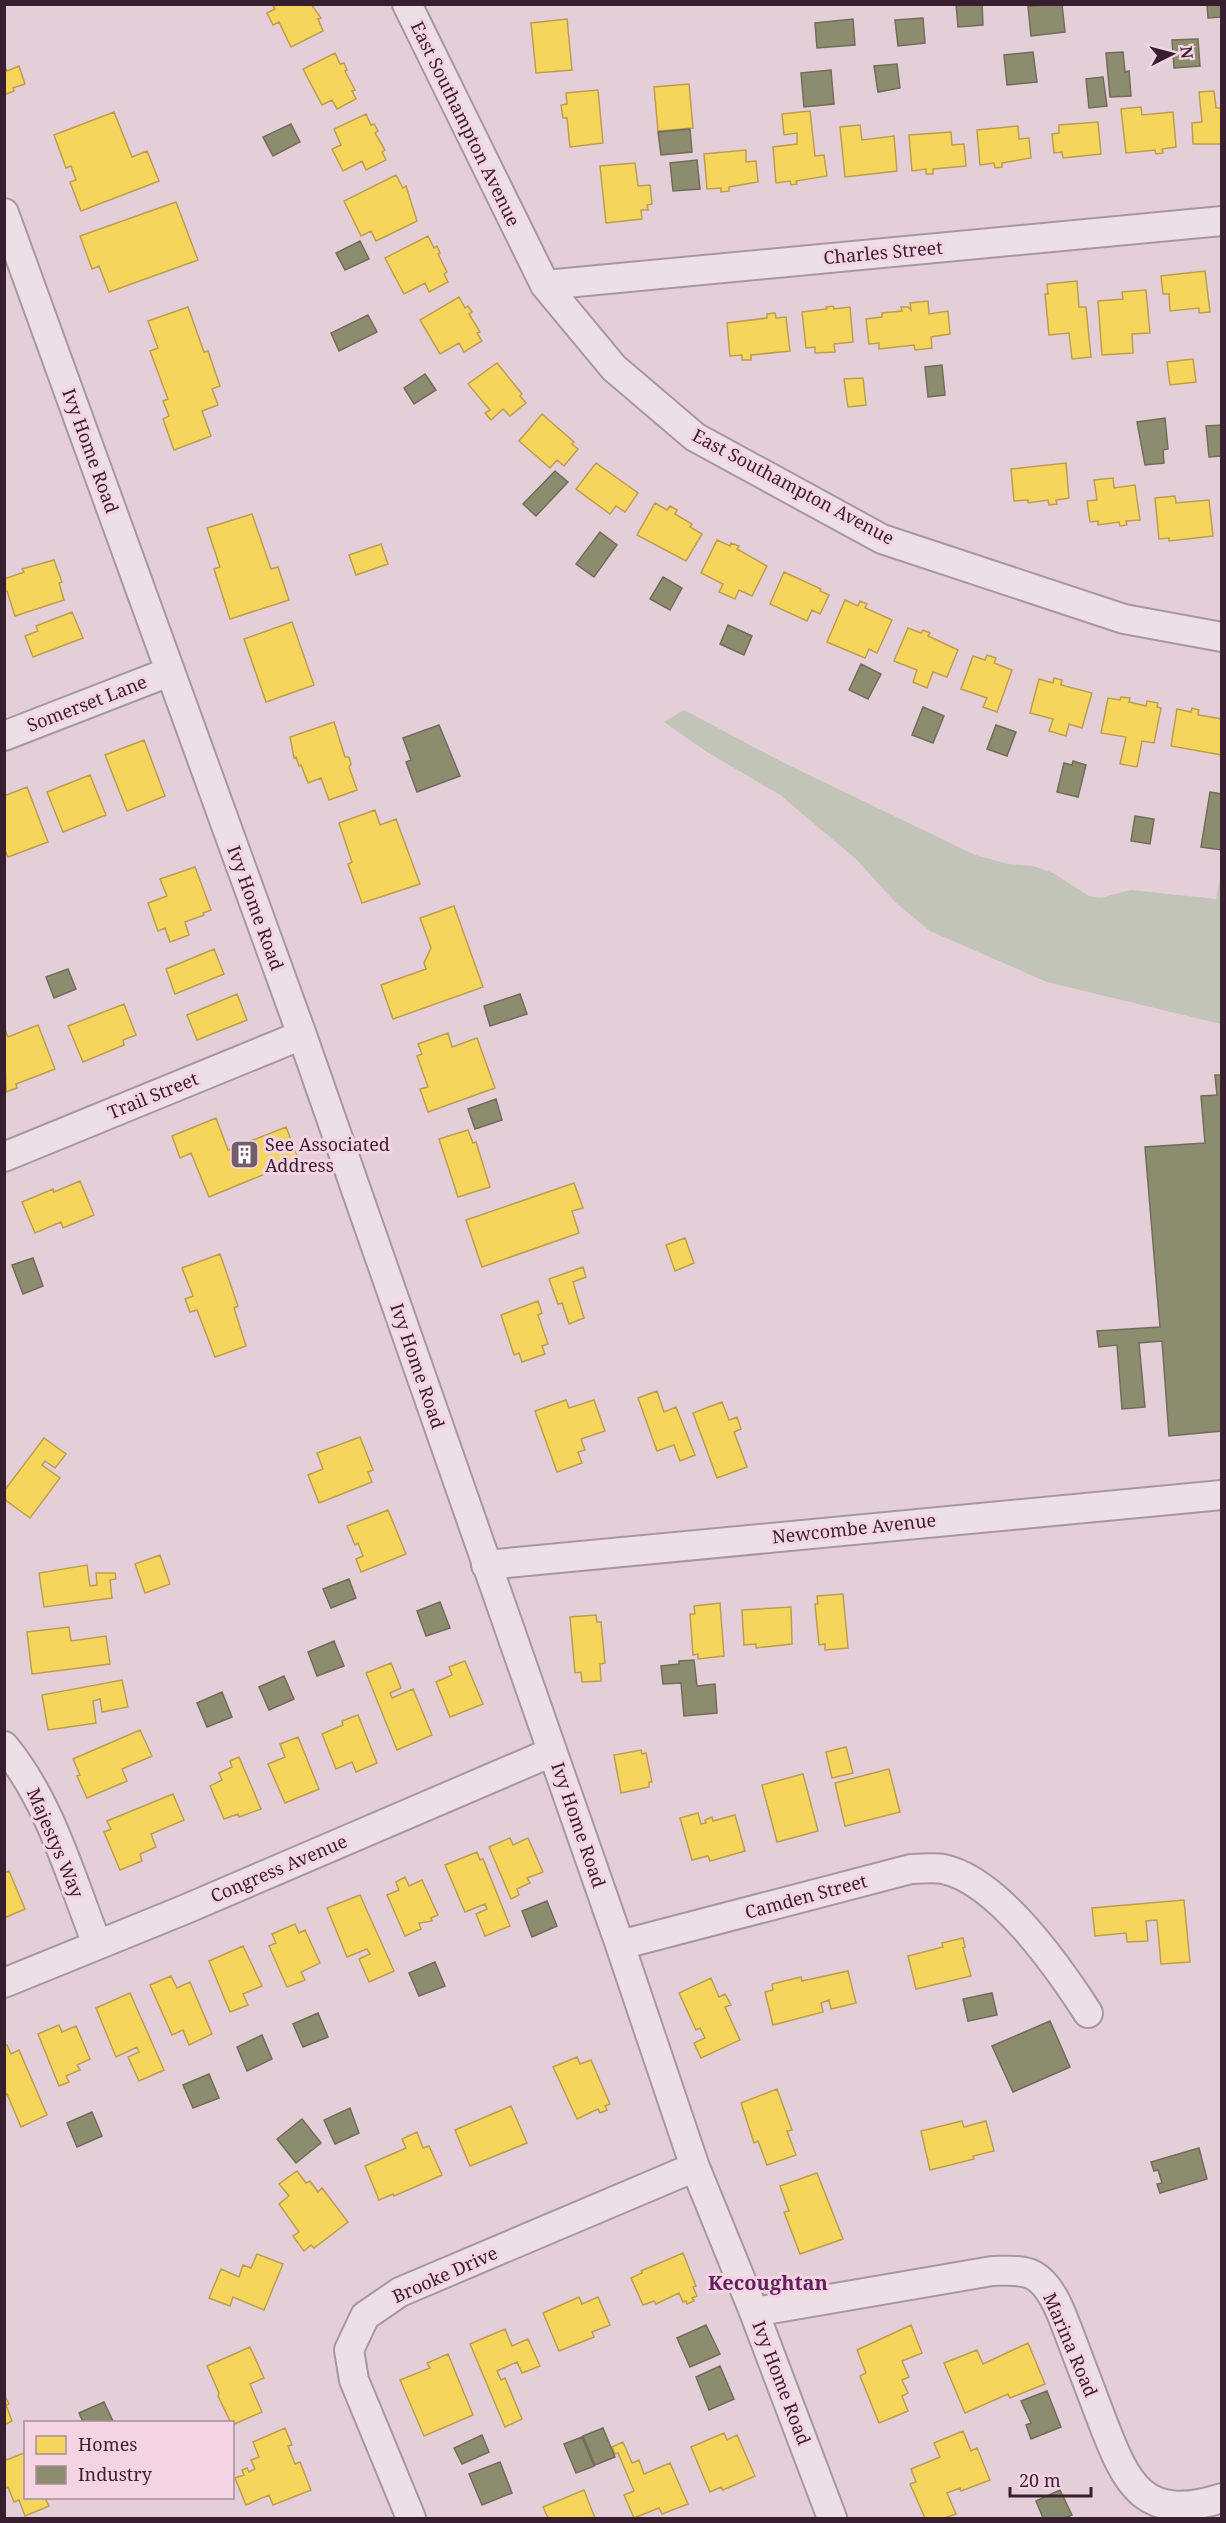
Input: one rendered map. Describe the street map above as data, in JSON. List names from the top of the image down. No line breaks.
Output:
{"streets":{"street":["East Southampton Avenue","Charles Street","Ivy Home Road","Somerset Lane","Trail Street","Newcombe Avenue","Majestys Way","Congress Avenue","Camden Street","Brooke Drive","Marina Road"]},"crossings":[["East Southampton Avenue","Charles Street"],["Ivy Home Road","Somerset Lane"],["Ivy Home Road","Trail Street"],["Ivy Home Road","Newcombe Avenue"],["Ivy Home Road","Congress Avenue"],["Ivy Home Road","Camden Street"],["Ivy Home Road","Brooke Drive"],["Ivy Home Road","Marina Road"],["Majestys Way","Congress Avenue"]],"districts":["Kecoughtan"],"places":{"building":["See Associated Address"]},"legend":["Homes","Industry"],"scale_bar":"20 m","north":"right"}
